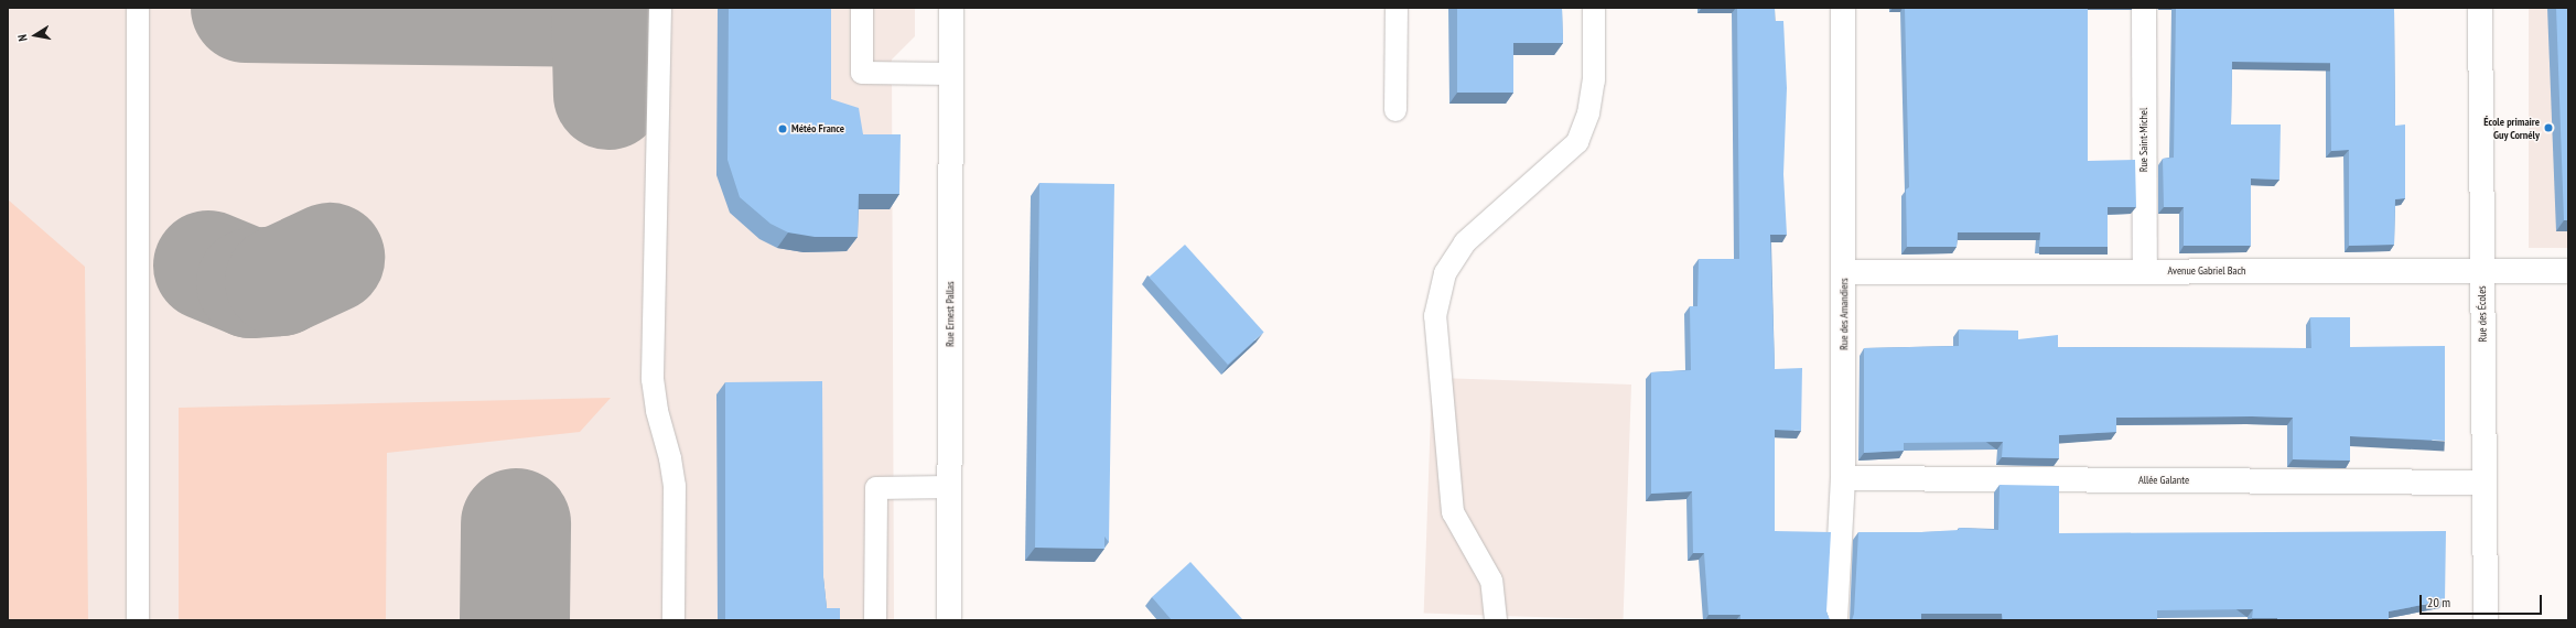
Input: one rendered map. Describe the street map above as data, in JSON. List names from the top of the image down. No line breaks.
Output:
{"streets":{"street":["Rue Saint-Michel","Avenue Gabriel Bach","Rue Ernest Pallas","Rue des Amandiers","Rue des Écoles","Allée Galante"]},"crossings":[["Rue Saint-Michel","Avenue Gabriel Bach"],["Avenue Gabriel Bach","Rue des Amandiers"],["Avenue Gabriel Bach","Rue des Écoles"],["Rue des Amandiers","Allée Galante"],["Rue des Écoles","Allée Galante"]],"places":["École primaire Guy Cornély","Météo France"],"scale_bar":"20 m","north":"left"}
